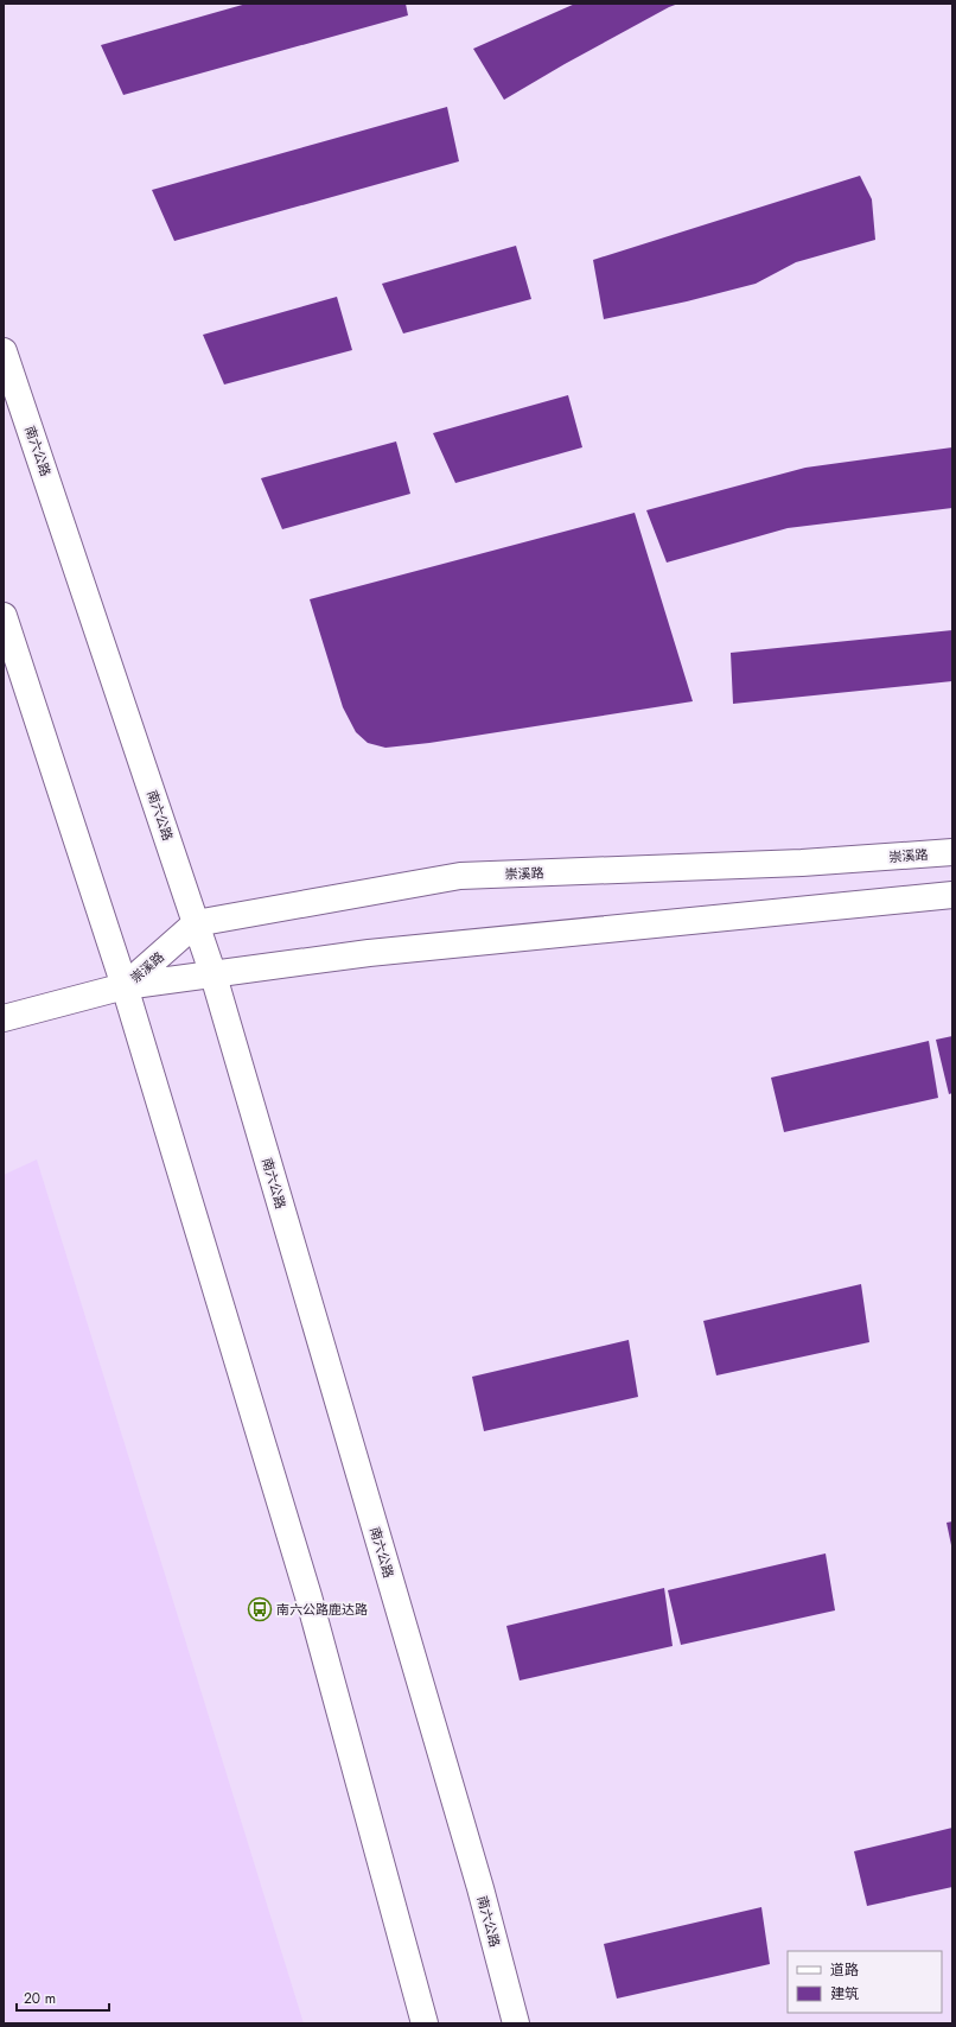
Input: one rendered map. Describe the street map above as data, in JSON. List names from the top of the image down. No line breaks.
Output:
{"streets":{"main road":["南六公路","崇溪路"]},"crossings":[["南六公路","崇溪路"]],"places":{"bus stop":["南六公路鹿达路"]},"legend":["道路","建筑"],"scale_bar":"20 m"}
